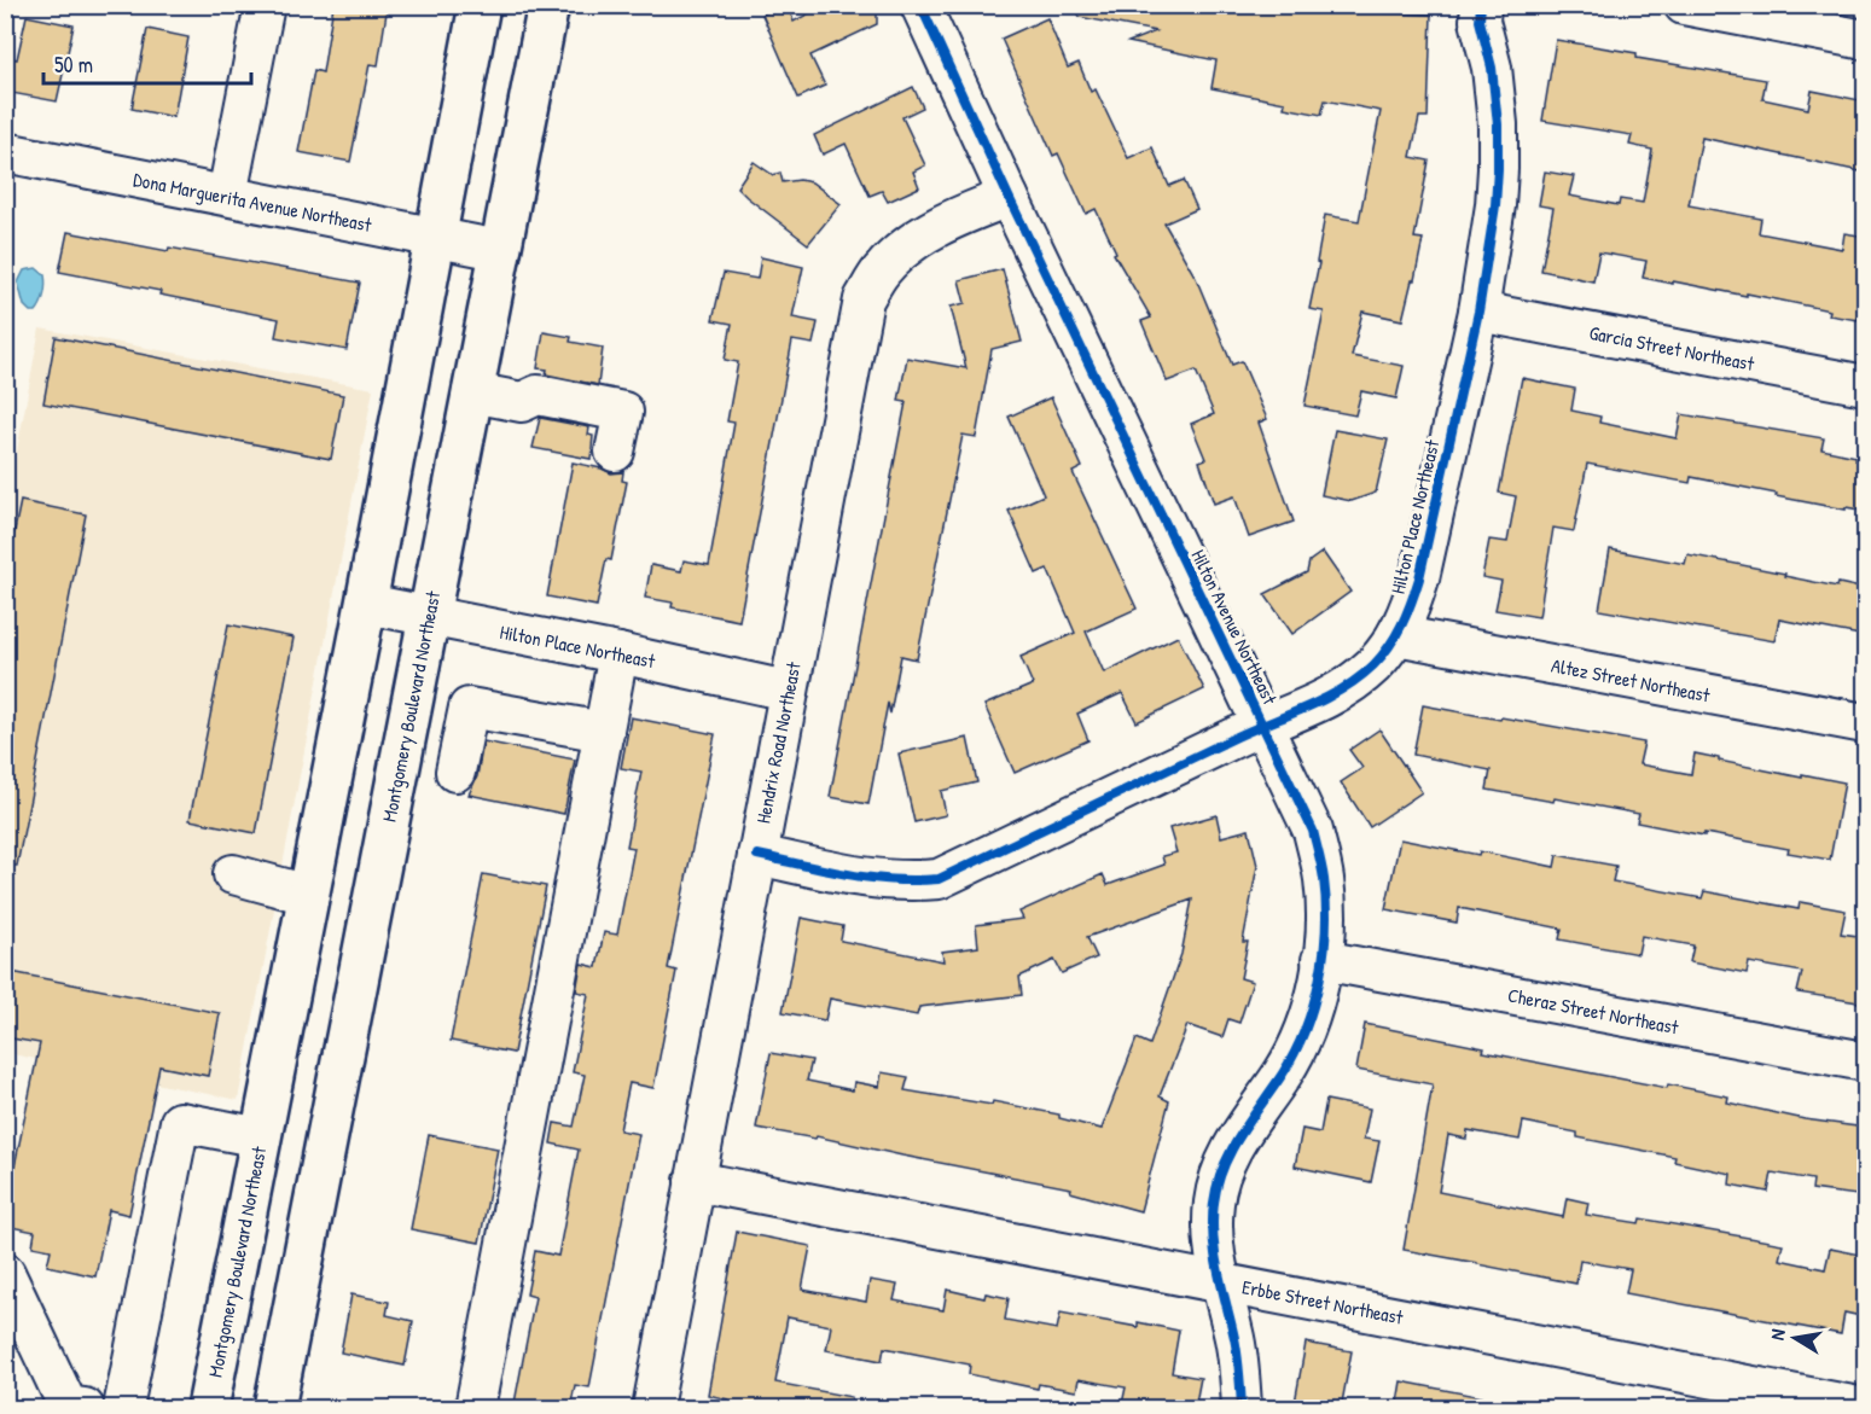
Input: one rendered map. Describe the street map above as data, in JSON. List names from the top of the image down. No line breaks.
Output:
{"streets":{"main road":["Montgomery Boulevard Northeast"],"street":["Dona Marguerita Avenue Northeast","Garcia Street Northeast","Hilton Place Northeast","Hilton Avenue Northeast","Altez Street Northeast","Hendrix Road Northeast","Cheraz Street Northeast","Erbbe Street Northeast"]},"crossings":[["Dona Marguerita Avenue Northeast","Montgomery Boulevard Northeast"],["Garcia Street Northeast","Hilton Place Northeast"],["Hilton Place Northeast","Hilton Avenue Northeast"],["Hilton Place Northeast","Altez Street Northeast"],["Hilton Place Northeast","Montgomery Boulevard Northeast"],["Hilton Place Northeast","Hendrix Road Northeast"],["Hilton Avenue Northeast","Hendrix Road Northeast"],["Hilton Avenue Northeast","Cheraz Street Northeast"],["Hilton Avenue Northeast","Erbbe Street Northeast"],["Hendrix Road Northeast","Erbbe Street Northeast"]],"scale_bar":"50 m","north":"left"}
